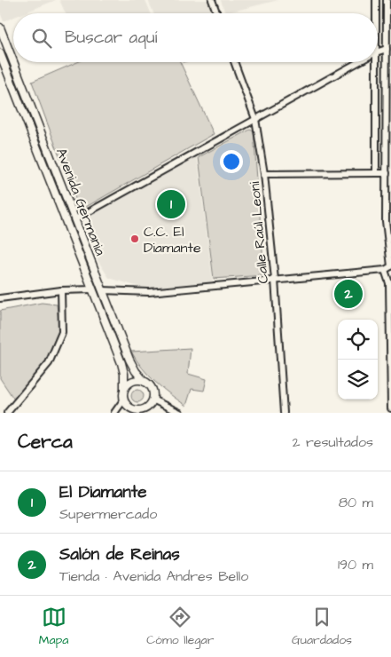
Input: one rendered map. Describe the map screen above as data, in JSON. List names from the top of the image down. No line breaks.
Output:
{"streets":{"street":["Avenida Germania","Calle Raúl Leoni"]},"places":["C.C. El Diamante"],"page":{"search":"Buscar aquí","pins":["1","2"],"heading":["Cerca","2 resultados"],"list":[{"mark":"1","name":"El Diamante","note":"Supermercado","value":"80 m"},{"mark":"2","name":"Salón de Reinas","note":"Tienda · Avenida Andres Bello","value":"190 m"}],"nav":["Mapa","Cómo llegar","Guardados"]}}
